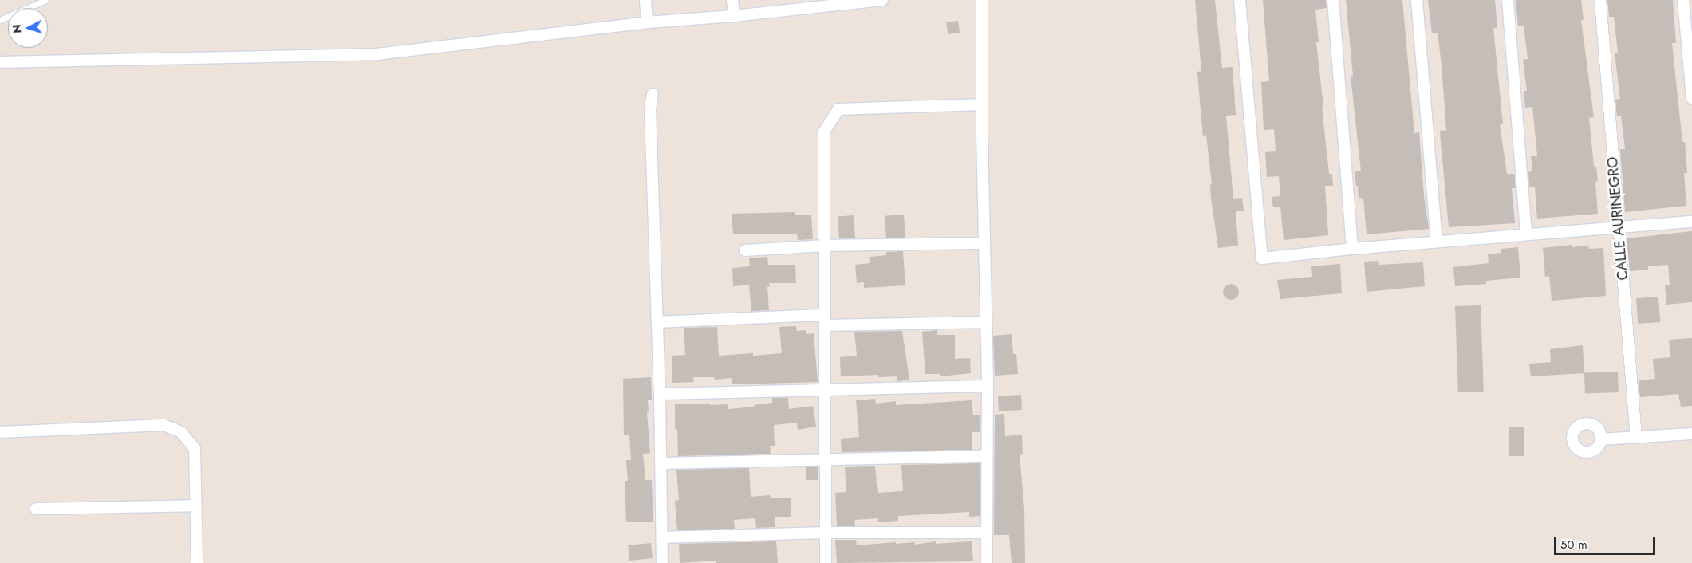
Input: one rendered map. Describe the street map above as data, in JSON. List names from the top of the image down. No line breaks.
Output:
{"streets":{"street":["CALLE AURINEGRO"]},"scale_bar":"50 m","north":"left"}
